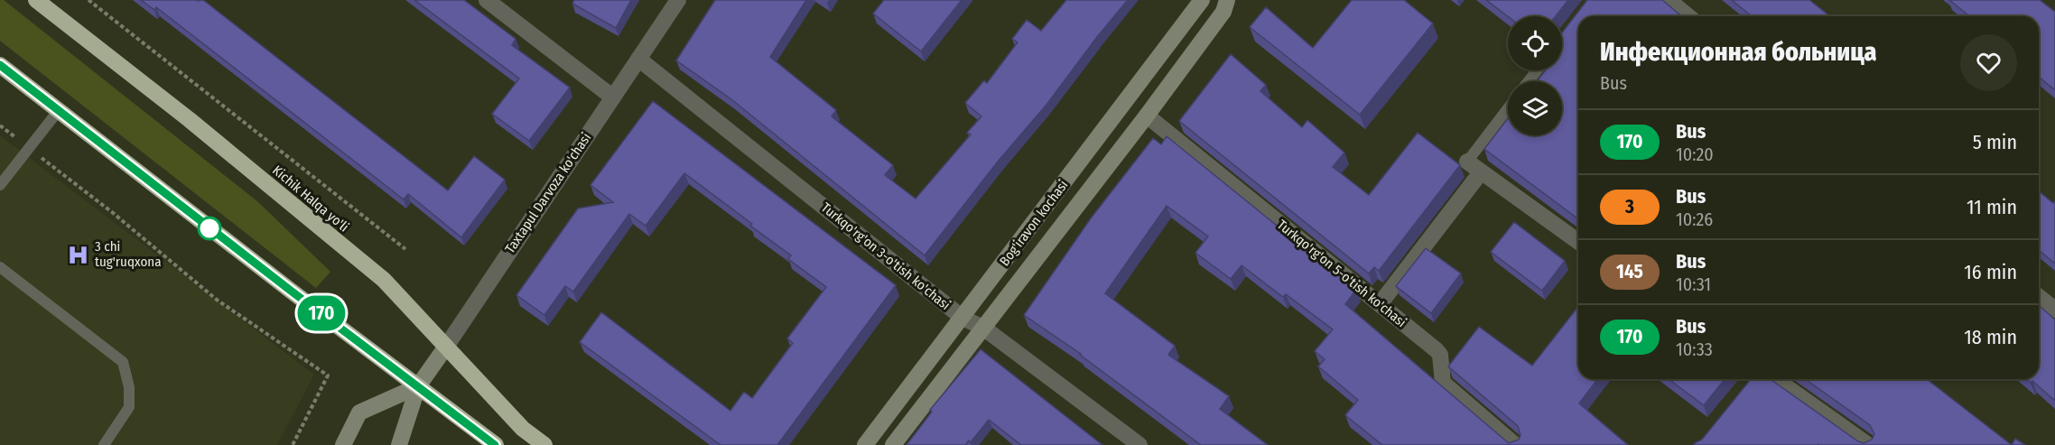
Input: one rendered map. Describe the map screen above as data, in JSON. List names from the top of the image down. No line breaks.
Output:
{"streets":{"highway":["Kichik Halqa yo'li"],"street":["Taxtapul Darvoza ko'chasi","Bog'iravon kochasi","Turkqo'rg'on 3-o'tish ko'chasi","Turkqo'rg'on 5-o'tish ko'chasi"]},"crossings":[["Taxtapul Darvoza ko'chasi","Kichik Halqa yo'li"],["Taxtapul Darvoza ko'chasi","Turkqo'rg'on 3-o'tish ko'chasi"],["Bog'iravon kochasi","Turkqo'rg'on 3-o'tish ko'chasi"],["Bog'iravon kochasi","Turkqo'rg'on 5-o'tish ko'chasi"]],"places":{"hospital":["3 chi tug'ruqxona"]},"lines":["bus line 170"],"page":{"on_map":"170","heading":["Инфекционная больница","Bus"],"list":[{"mark":"170","name":"Bus","note":"10:20","value":"5 min"},{"mark":"3","name":"Bus","note":"10:26","value":"11 min"},{"mark":"145","name":"Bus","note":"10:31","value":"16 min"},{"mark":"170","name":"Bus","note":"10:33","value":"18 min"}]}}
